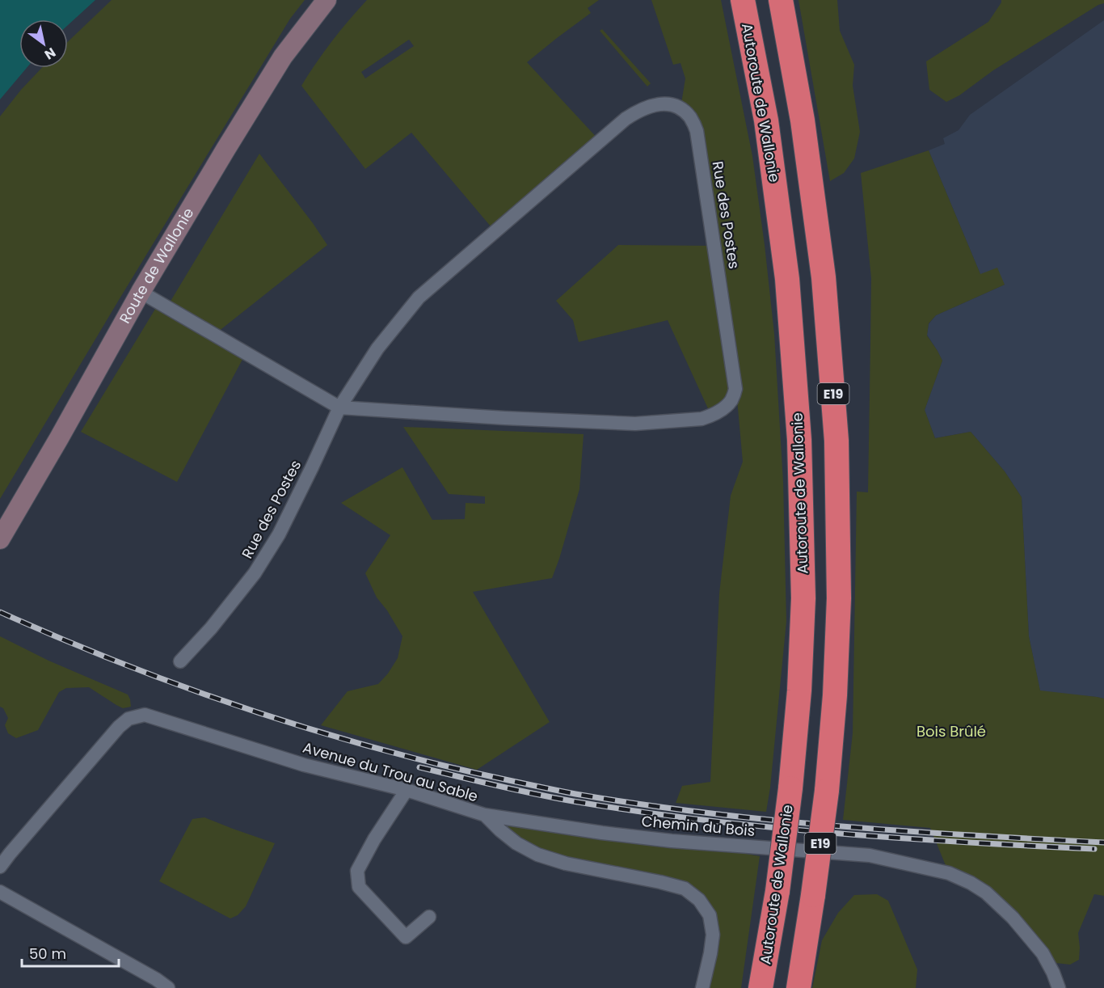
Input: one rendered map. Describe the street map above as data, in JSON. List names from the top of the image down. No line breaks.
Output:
{"streets":{"highway":["Autoroute de Wallonie","E19"],"main road":["Route de Wallonie"],"street":["Rue des Postes","Avenue du Trou au Sable","Chemin du Bois"]},"crossings":[["Rue des Postes","Route de Wallonie"],["Avenue du Trou au Sable","Chemin du Bois"]],"parks":["Bois Brûlé"],"scale_bar":"50 m","north":"bottom right"}
